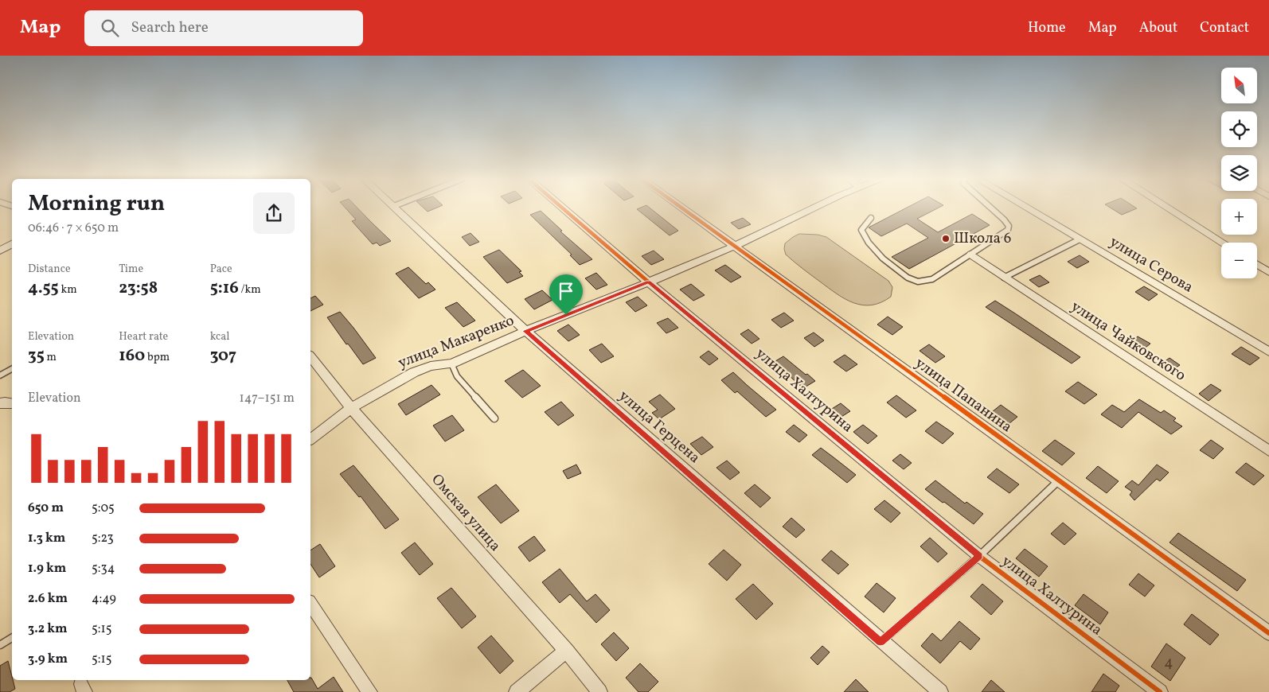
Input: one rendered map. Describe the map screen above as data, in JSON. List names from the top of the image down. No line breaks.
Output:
{"streets":{"street":["улица Серова","улица Чайковского","улица Макаренко","улица Халтурина","улица Папанина","улица Герцена","Омская улица"]},"crossings":[["улица Макаренко","улица Халтурина"],["улица Макаренко","улица Папанина"],["улица Макаренко","улица Герцена"],["улица Макаренко","Омская улица"]],"places":["Школа 6"],"house_numbers":["4"],"north":"top left","page":{"header":"Map","search":"Search here","nav":["Home","Map","About","Contact"],"map_buttons":["+","−"],"heading":["Morning run","06:46 · 7 × 650 m"],"stats":[["Distance","4.55 km"],["Time","23:58"],["Pace","5:16 /km"],["Elevation","35 m"],["Heart rate","160 bpm"],["kcal","307"]],"chart":["Elevation","147–151 m"],"list":[{"name":"650 m","note":"5:05"},{"name":"1.3 km","note":"5:23"},{"name":"1.9 km","note":"5:34"},{"name":"2.6 km","note":"4:49"},{"name":"3.2 km","note":"5:15"},{"name":"3.9 km","note":"5:15"}]}}
